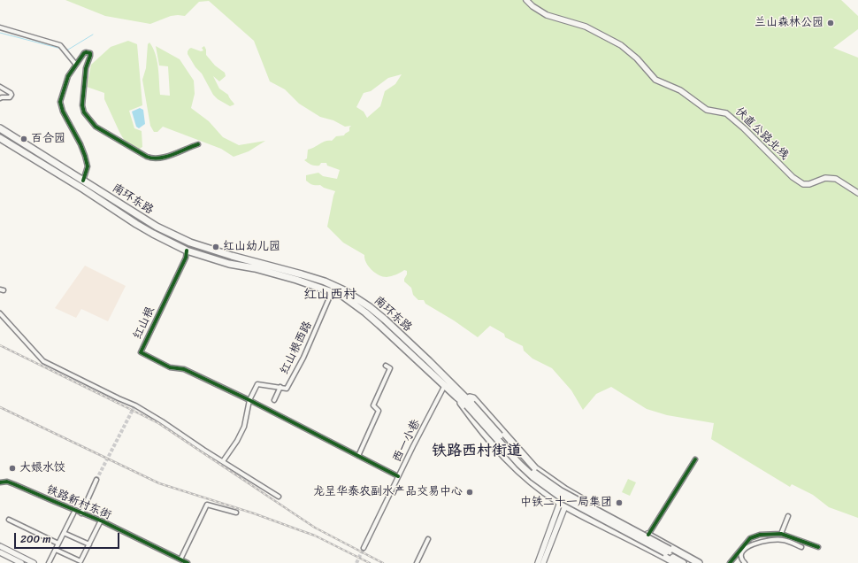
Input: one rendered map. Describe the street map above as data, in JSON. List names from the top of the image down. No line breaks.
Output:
{"streets":{"highway":["南环东路"],"main road":["伏直公路北线"],"street":["红山根","红山根西路","西一小巷","铁路新村东街"]},"crossings":[["南环东路","红山根"],["南环东路","红山根西路"],["南环东路","西一小巷"],["红山根","红山根西路"]],"districts":["红山西村","铁路西村街道"],"places":["兰山森林公园","百合园","红山幼儿园","大娘水饺","龙呈华泰农副水产品交易中心","中铁二十一局集团"],"scale_bar":"200 m"}
